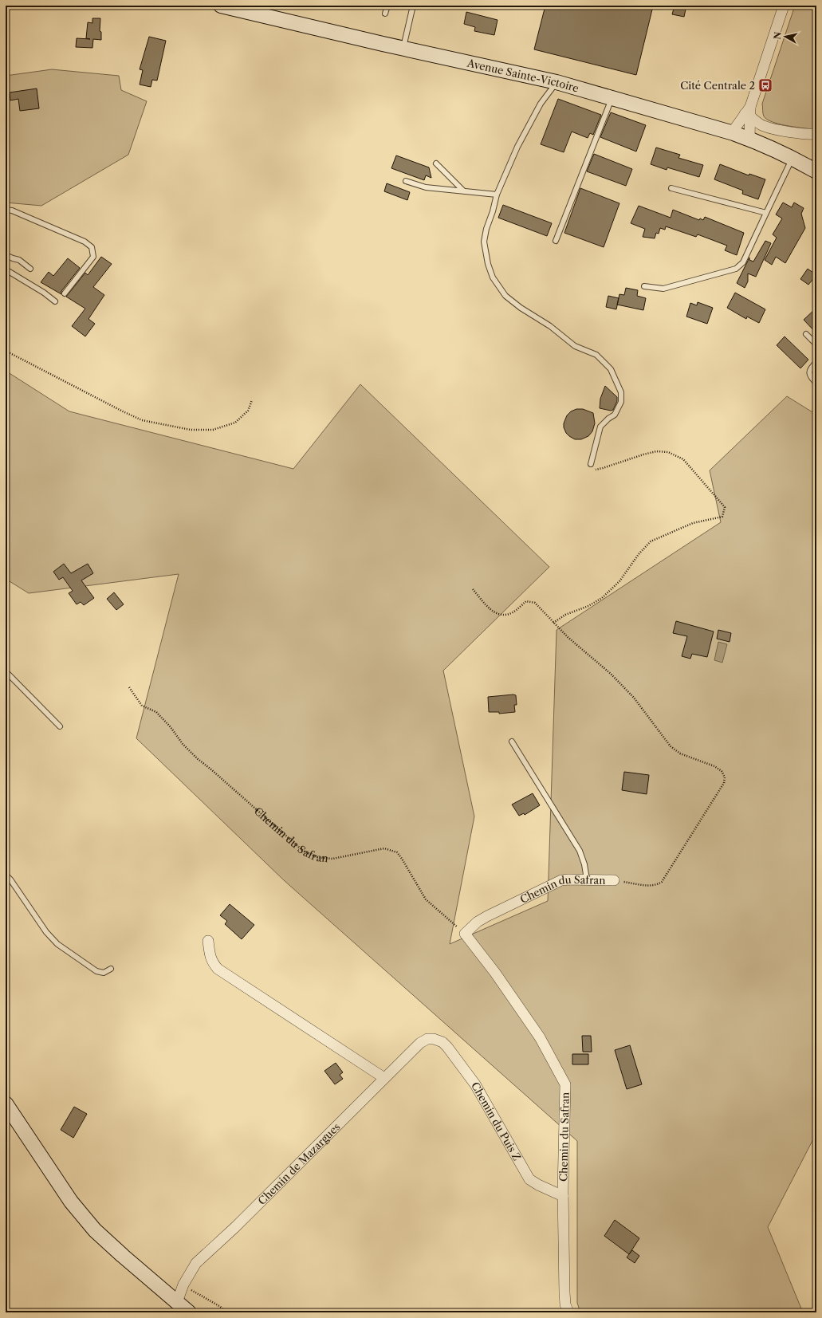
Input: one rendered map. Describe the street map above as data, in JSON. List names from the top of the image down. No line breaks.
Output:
{"streets":{"street":["Avenue Sainte-Victoire","Chemin du Safran","Chemin du Puis Z","Chemin de Mazargues"]},"crossings":[["Chemin du Safran","Chemin du Puis Z"],["Chemin du Puis Z","Chemin de Mazargues"]],"places":{"bus stop":["Cité Centrale 2"]},"north":"left"}
